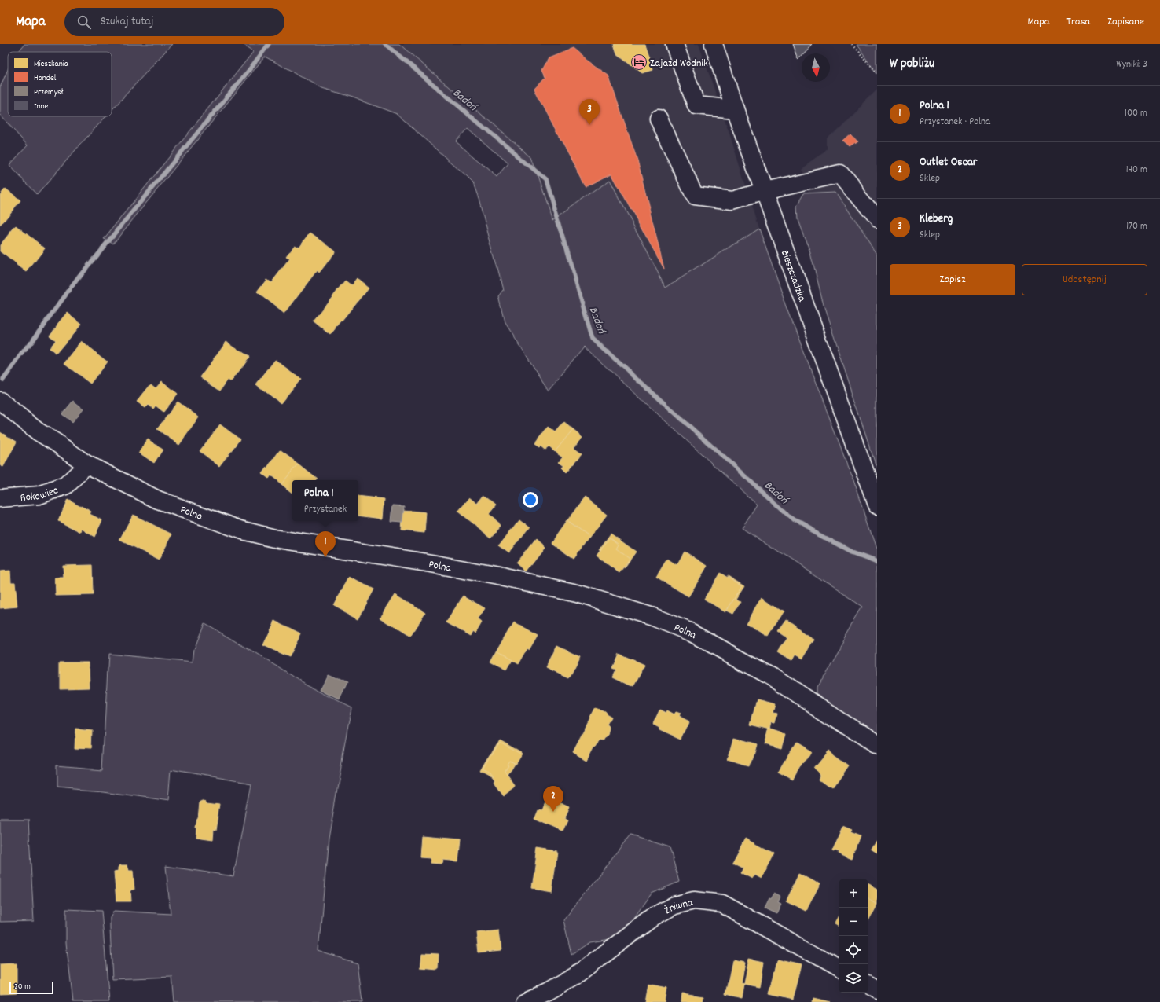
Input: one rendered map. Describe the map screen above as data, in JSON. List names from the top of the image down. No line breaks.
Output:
{"streets":{"street":["Bieszczadzka","Rokowiec","Polna","Żniwna"]},"crossings":[["Rokowiec","Polna"]],"water":["Badoń"],"places":{"hotel":["Zajazd Wodnik"]},"legend":["Mieszkania","Handel","Przemysł","Inne"],"scale_bar":"20 m","north":"bottom","page":{"header":"Mapa","search":"Szukaj tutaj","nav":["Mapa","Trasa","Zapisane"],"heading":["W pobliżu","Wyniki: 3"],"list":[{"mark":"1","name":"Polna 1","note":"Przystanek · Polna","value":"100 m"},{"mark":"2","name":"Outlet Oscar","note":"Sklep","value":"140 m"},{"mark":"3","name":"Kleberg","note":"Sklep","value":"170 m"}],"pins":["3","1","2"],"buttons":["Zapisz","Udostępnij"],"popup":["Polna 1","Przystanek"],"map_buttons":["+","−"],"scale":"20 m"}}
